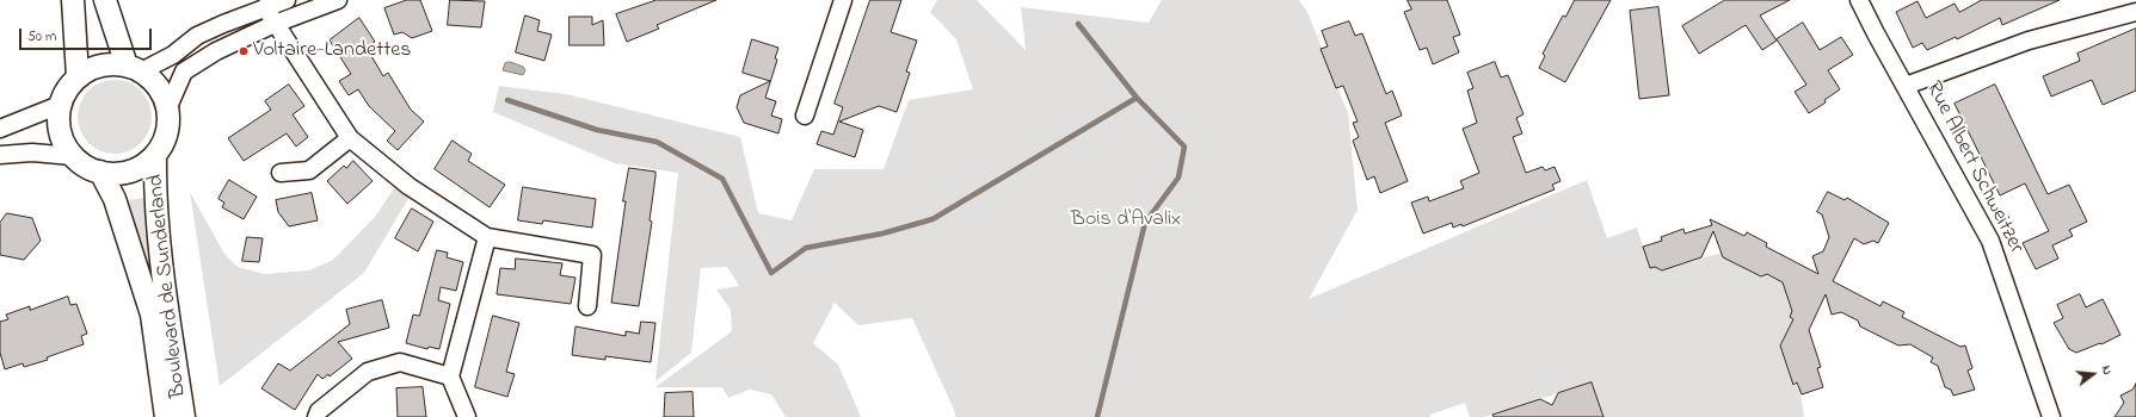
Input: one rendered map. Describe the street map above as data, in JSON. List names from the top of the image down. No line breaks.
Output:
{"streets":{"main road":["Boulevard de Sunderland"],"street":["Rue Albert Schweitzer"]},"parks":["Bois d'Avalix"],"places":["Voltaire-Landettes"],"scale_bar":"50 m","north":"right"}
